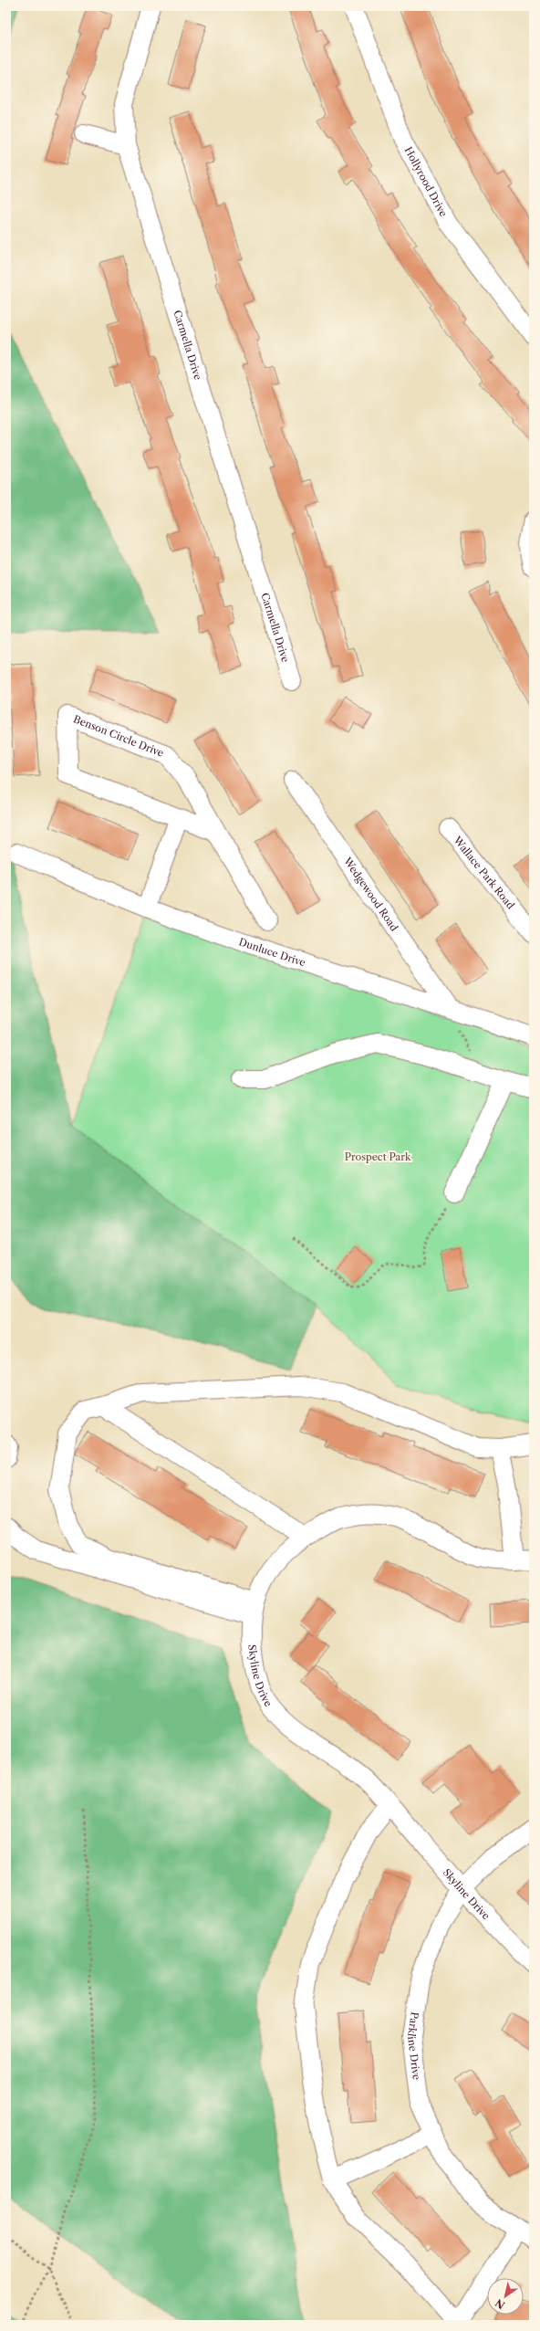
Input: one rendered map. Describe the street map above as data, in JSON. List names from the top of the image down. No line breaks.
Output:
{"streets":{"street":["Hollyrood Drive","Carmella Drive","Benson Circle Drive","Wallace Park Road","Wedgewood Road","Dunluce Drive","Skyline Drive","Parkline Drive"]},"crossings":[["Wedgewood Road","Dunluce Drive"],["Skyline Drive","Parkline Drive"]],"parks":["Prospect Park"],"north":"bottom left"}
